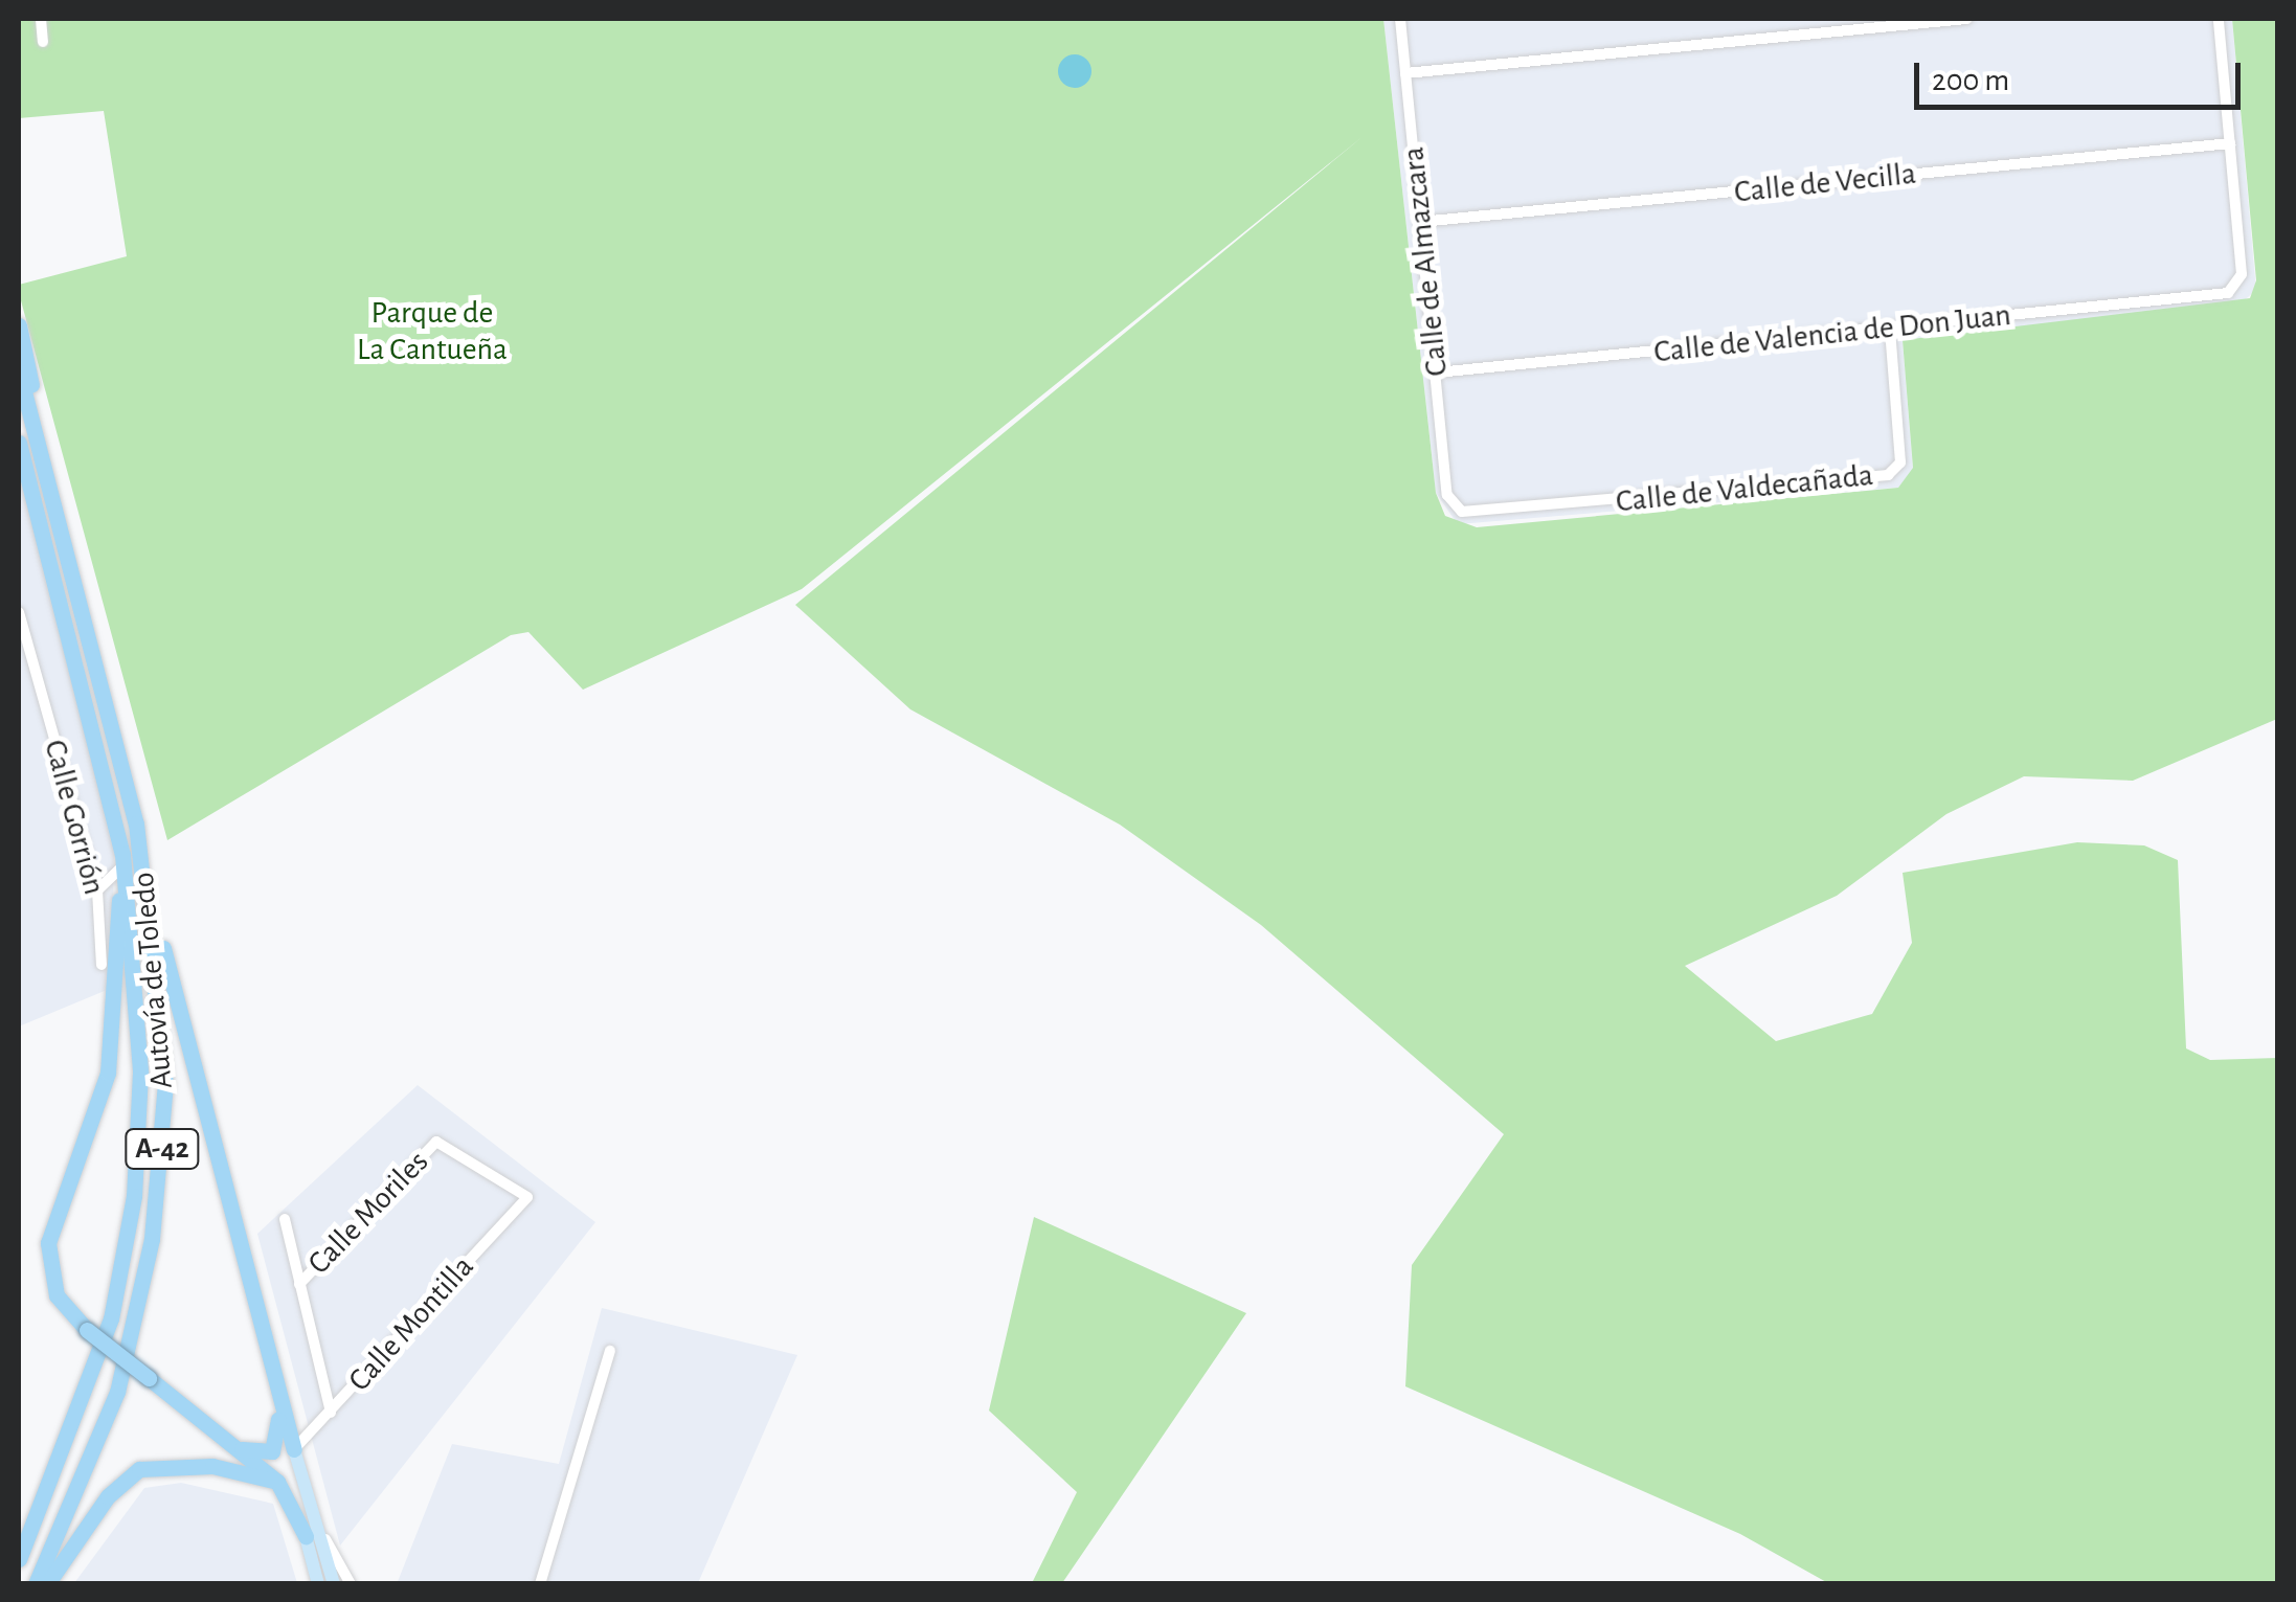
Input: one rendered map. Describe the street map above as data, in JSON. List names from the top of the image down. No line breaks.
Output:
{"streets":{"highway":["Autovía de Toledo","A-42"],"street":["Calle de Vecilla","Calle de Almazcara","Calle de Valencia de Don Juan","Calle de Valdecañada","Calle Gorrión","Calle Moriles","Calle Montilla"]},"crossings":[["Calle de Vecilla","Calle de Almazcara"],["Calle de Vecilla","Calle de Valencia de Don Juan"],["Calle de Almazcara","Calle de Valencia de Don Juan"],["Calle de Almazcara","Calle de Valdecañada"],["Calle de Valencia de Don Juan","Calle de Valdecañada"],["Calle Moriles","Calle Montilla"]],"parks":["Parque de La Cantueña"],"scale_bar":"200 m"}
